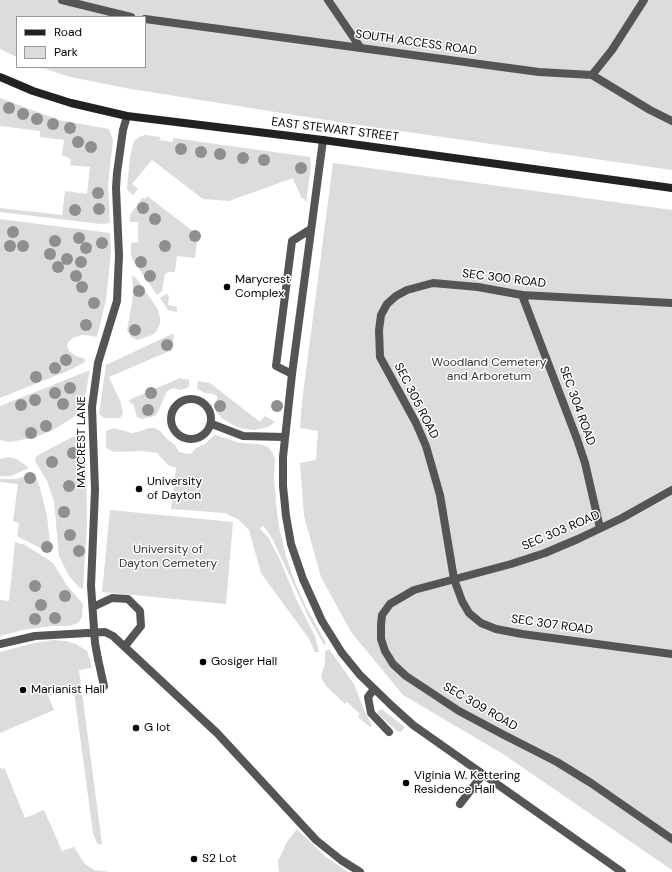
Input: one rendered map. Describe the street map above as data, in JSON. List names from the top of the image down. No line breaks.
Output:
{"streets":{"main road":["EAST STEWART STREET"],"street":["SOUTH ACCESS ROAD","SEC 300 ROAD","SEC 305 ROAD","SEC 304 ROAD","MAYCREST LANE","SEC 303 ROAD","SEC 307 ROAD","SEC 309 ROAD"]},"crossings":[["EAST STEWART STREET","MAYCREST LANE"],["SEC 300 ROAD","SEC 305 ROAD"],["SEC 300 ROAD","SEC 304 ROAD"],["SEC 305 ROAD","SEC 303 ROAD"],["SEC 305 ROAD","SEC 307 ROAD"],["SEC 305 ROAD","SEC 309 ROAD"],["SEC 304 ROAD","SEC 303 ROAD"],["SEC 303 ROAD","SEC 307 ROAD"],["SEC 303 ROAD","SEC 309 ROAD"],["SEC 307 ROAD","SEC 309 ROAD"]],"parks":["Woodland Cemetery and Arboretum","University of Dayton Cemetery"],"places":["Marycrest Complex","University of Dayton","Gosiger Hall","Marianist Hall","G lot","Viginia W. Kettering Residence Hall","S2 Lot"],"legend":["Road","Park"]}
